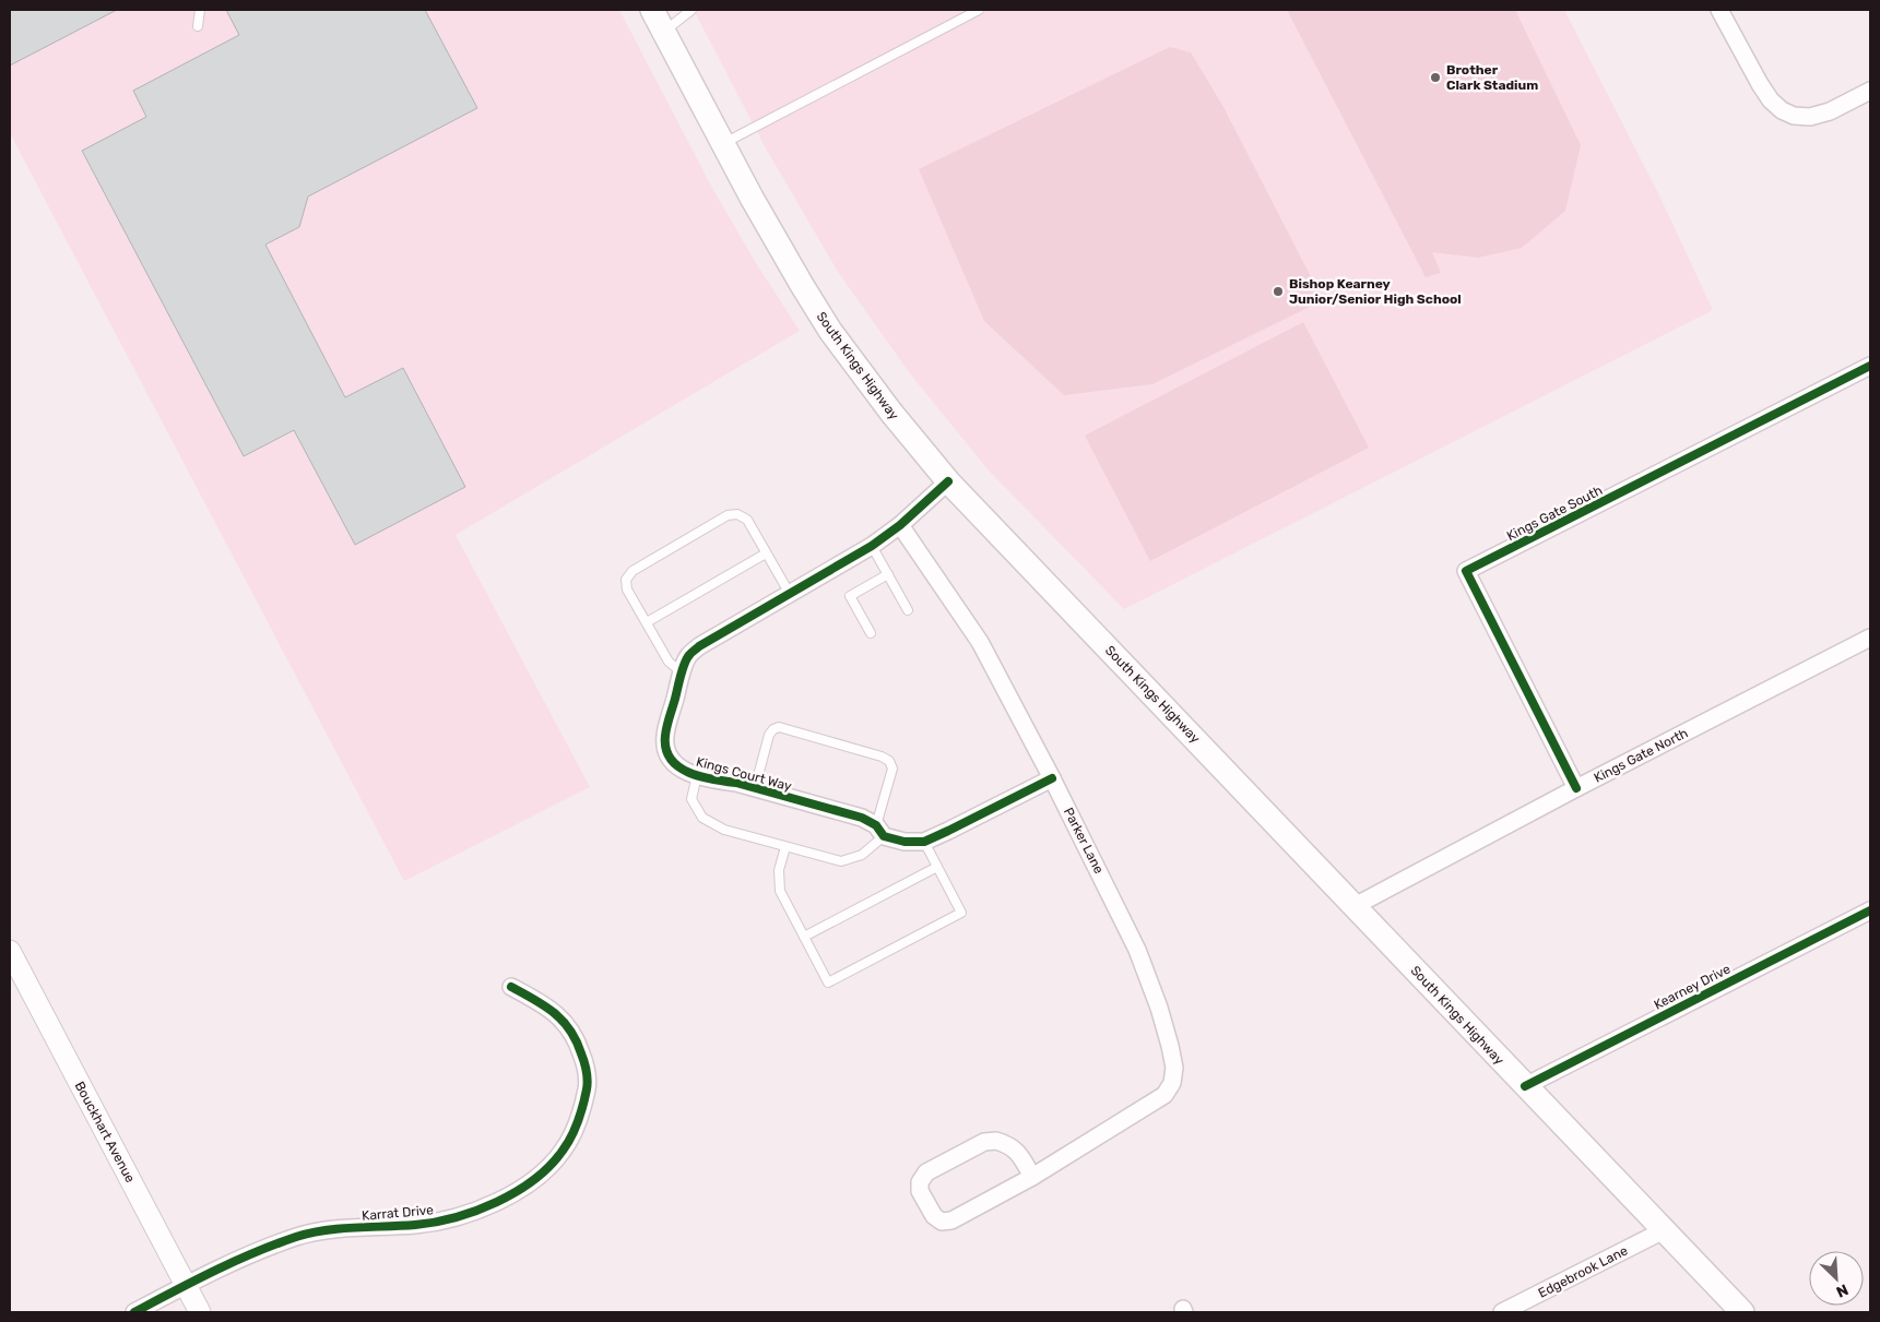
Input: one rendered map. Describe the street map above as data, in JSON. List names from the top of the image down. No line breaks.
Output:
{"streets":{"main road":["South Kings Highway"],"street":["Kings Gate South","Kings Gate North","Kings Court Way","Parker Lane","Kearney Drive","Bouckhart Avenue","Karrat Drive","Edgebrook Lane"]},"crossings":[["South Kings Highway","Kings Gate North"],["South Kings Highway","Kearney Drive"],["South Kings Highway","Edgebrook Lane"],["Kings Gate South","Kings Gate North"],["Kings Court Way","Parker Lane"],["Bouckhart Avenue","Karrat Drive"]],"places":["Brother Clark Stadium","Bishop Kearney Junior/Senior High School"],"north":"bottom right"}
